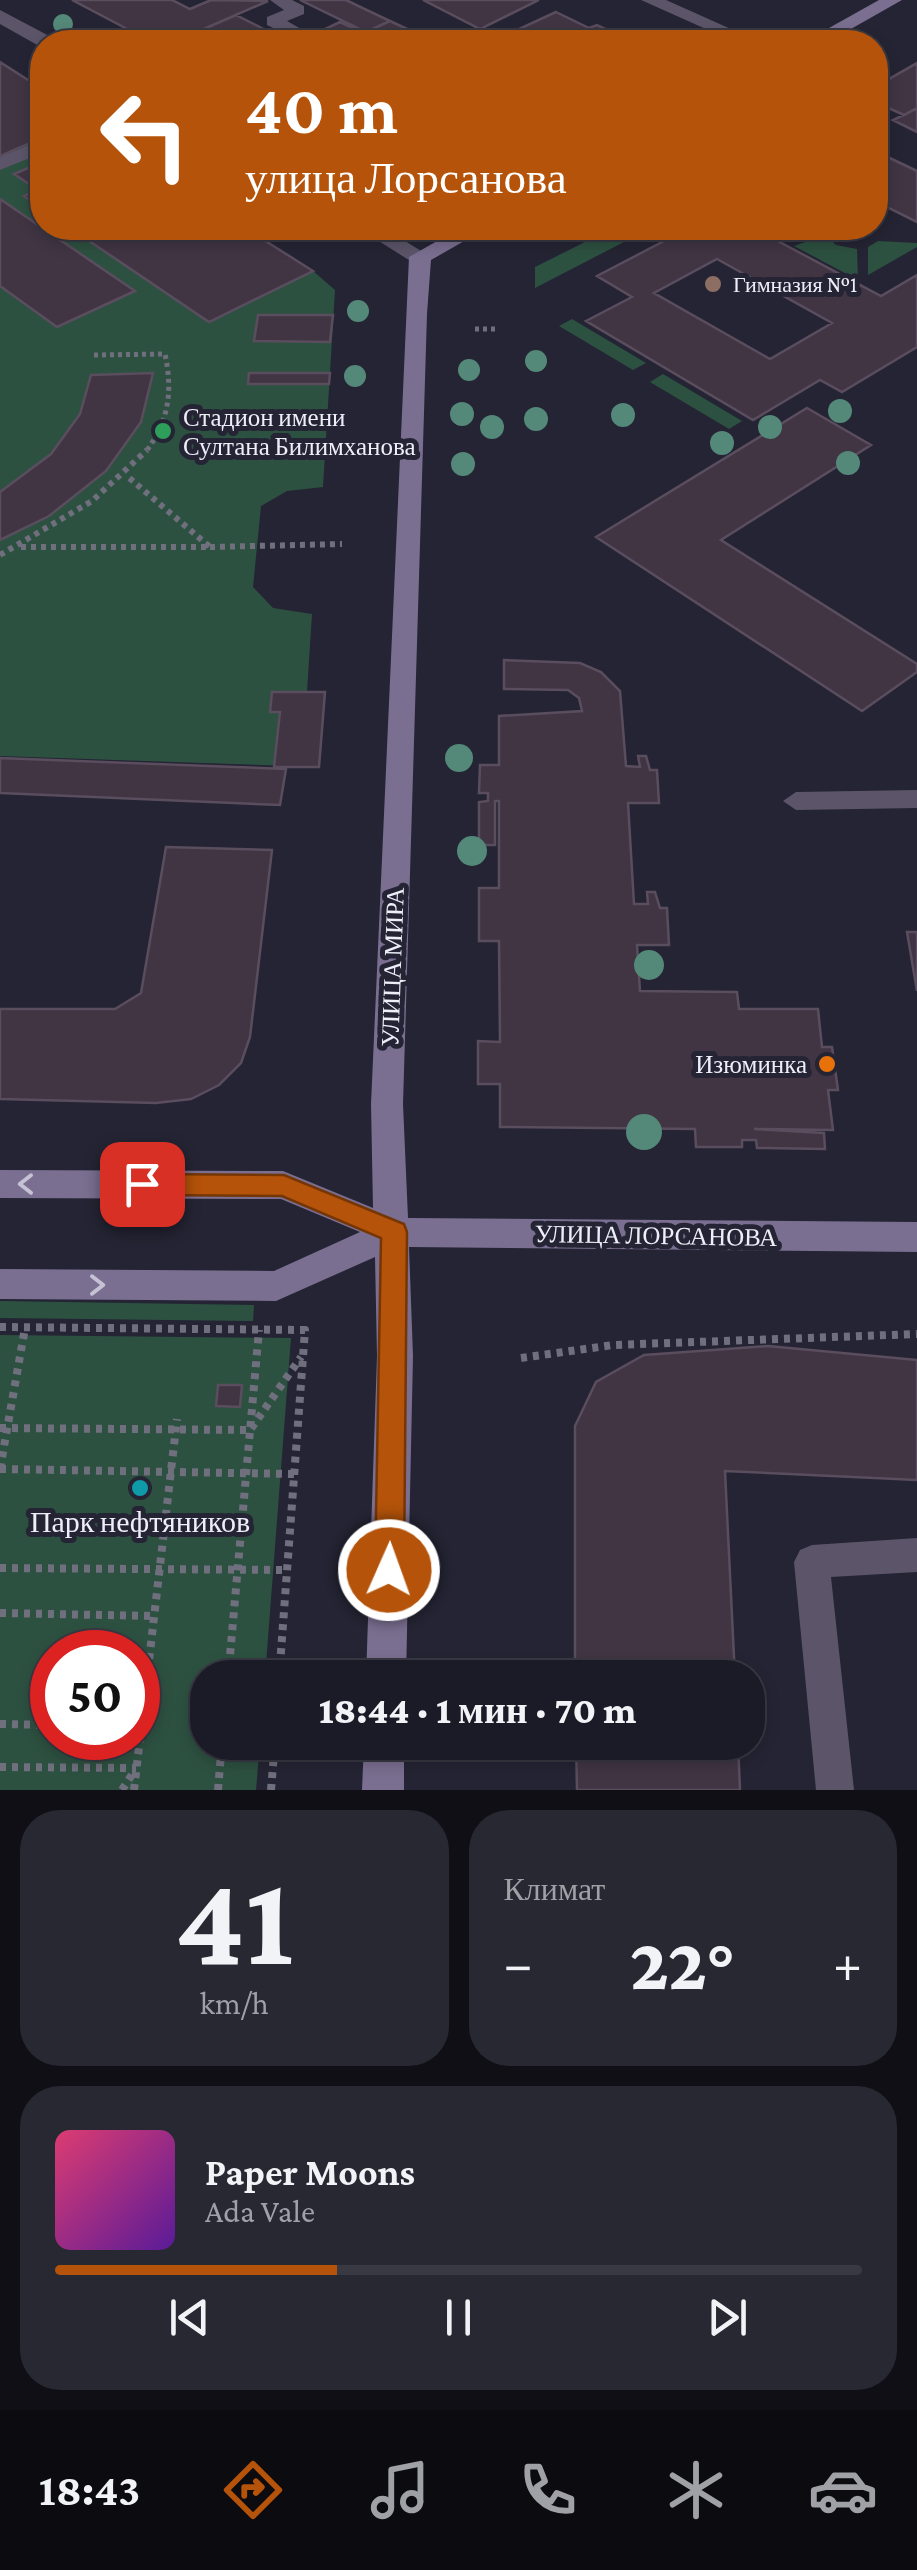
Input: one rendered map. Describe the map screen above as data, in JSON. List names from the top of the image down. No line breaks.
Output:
{"streets":{"main road":["УЛИЦА МИРА","УЛИЦА ЛОРСАНОВА"]},"crossings":[["УЛИЦА МИРА","УЛИЦА ЛОРСАНОВА"]],"places":["Гимназия №1","Стадион имени Султана Билимханова","Изюминка","Парк нефтяников"],"page":{"turn":["40 m","улица Лорсанова"],"limit":"50","trip":"18:44 · 1 мин · 70 m","tile":[["41","km/h"],"Климат"],"heat":["−","22°","+"],"song":["Paper Moons","Ada Vale"],"tabs":"18:43"}}
